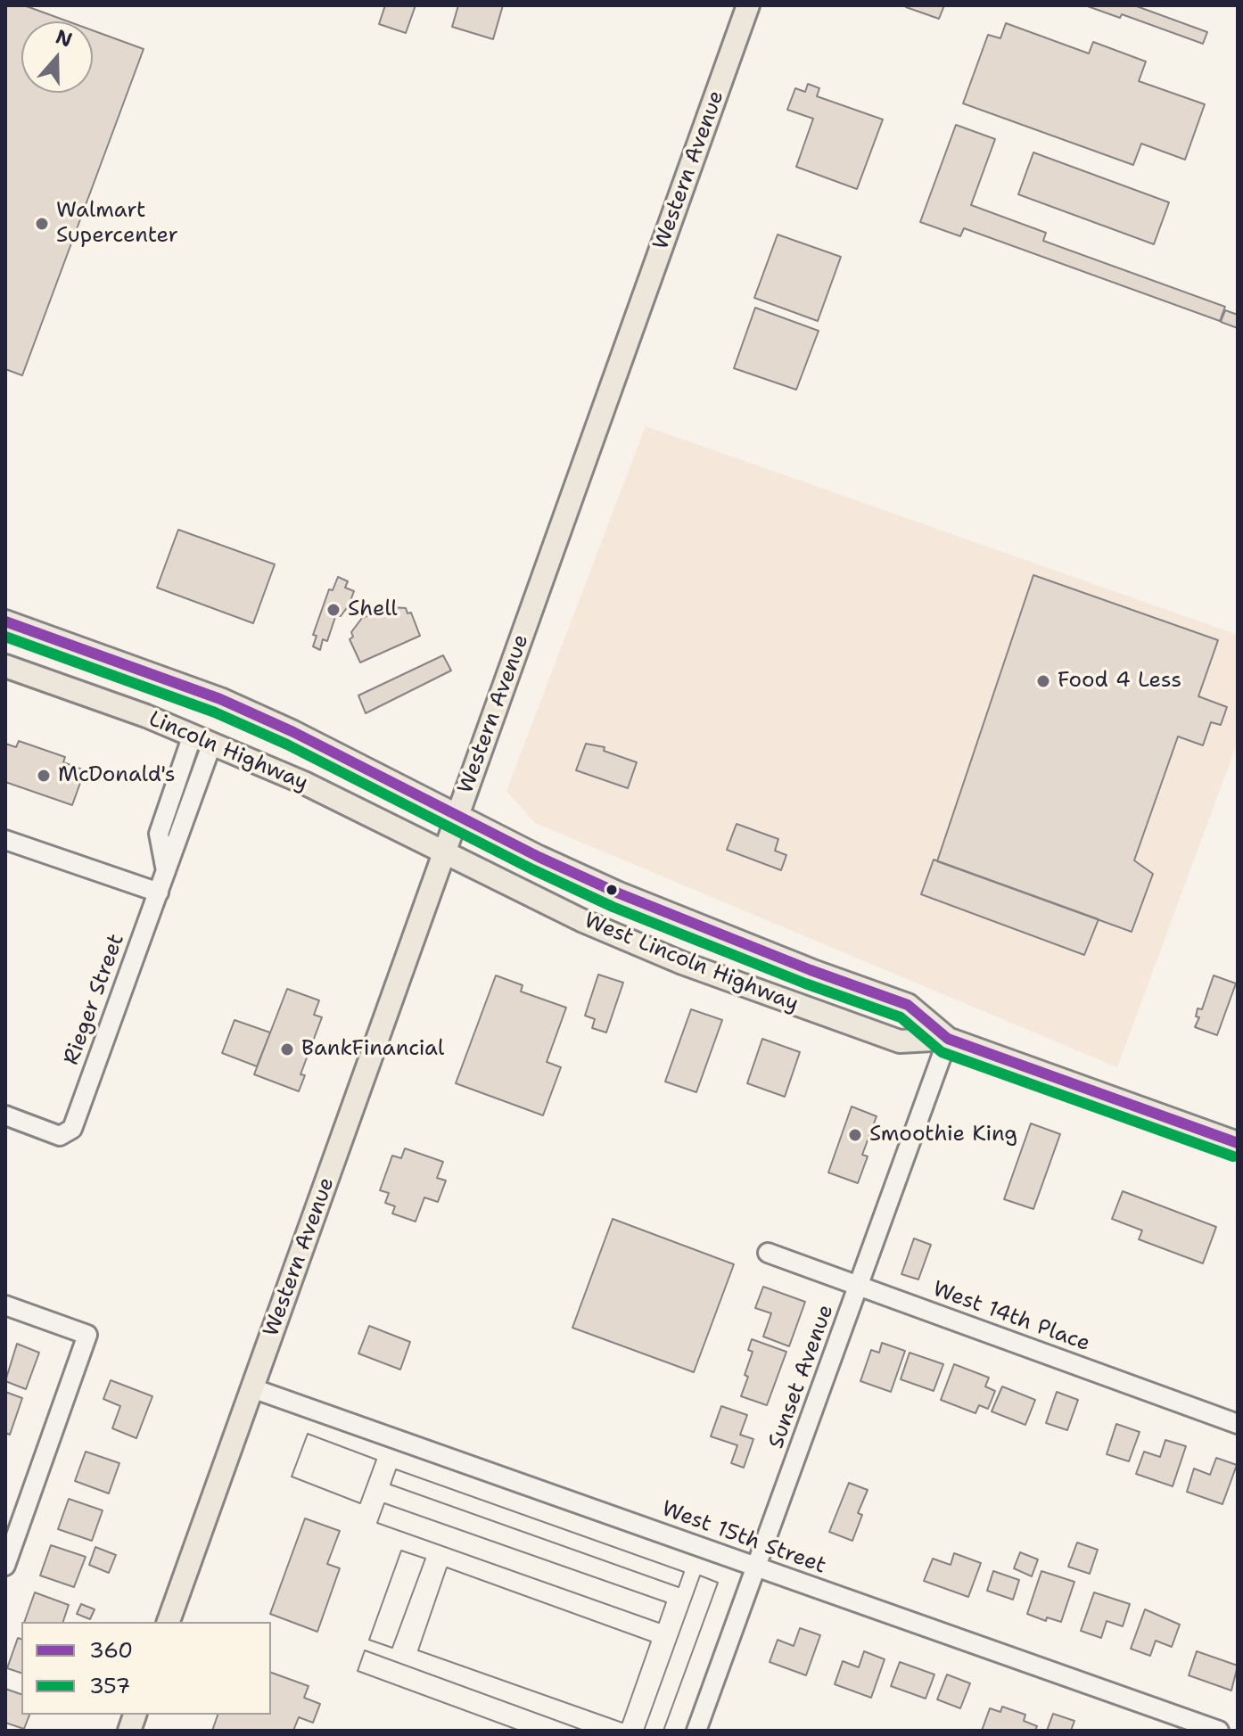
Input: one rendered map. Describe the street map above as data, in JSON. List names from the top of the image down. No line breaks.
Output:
{"streets":{"main road":["Western Avenue","Lincoln Highway","West Lincoln Highway"],"street":["Rieger Street","West 14th Place","Sunset Avenue","West 15th Street"]},"crossings":[["Western Avenue","Lincoln Highway"],["Western Avenue","West Lincoln Highway"],["Western Avenue","West 15th Street"],["Lincoln Highway","West Lincoln Highway"],["Lincoln Highway","Rieger Street"],["West Lincoln Highway","Sunset Avenue"],["West 14th Place","Sunset Avenue"],["Sunset Avenue","West 15th Street"]],"places":["Walmart Supercenter","Shell","Food 4 Less","McDonald's","BankFinancial","Smoothie King"],"lines":["transit line 360","transit line 357"],"legend":["360","357"],"north":"top"}
